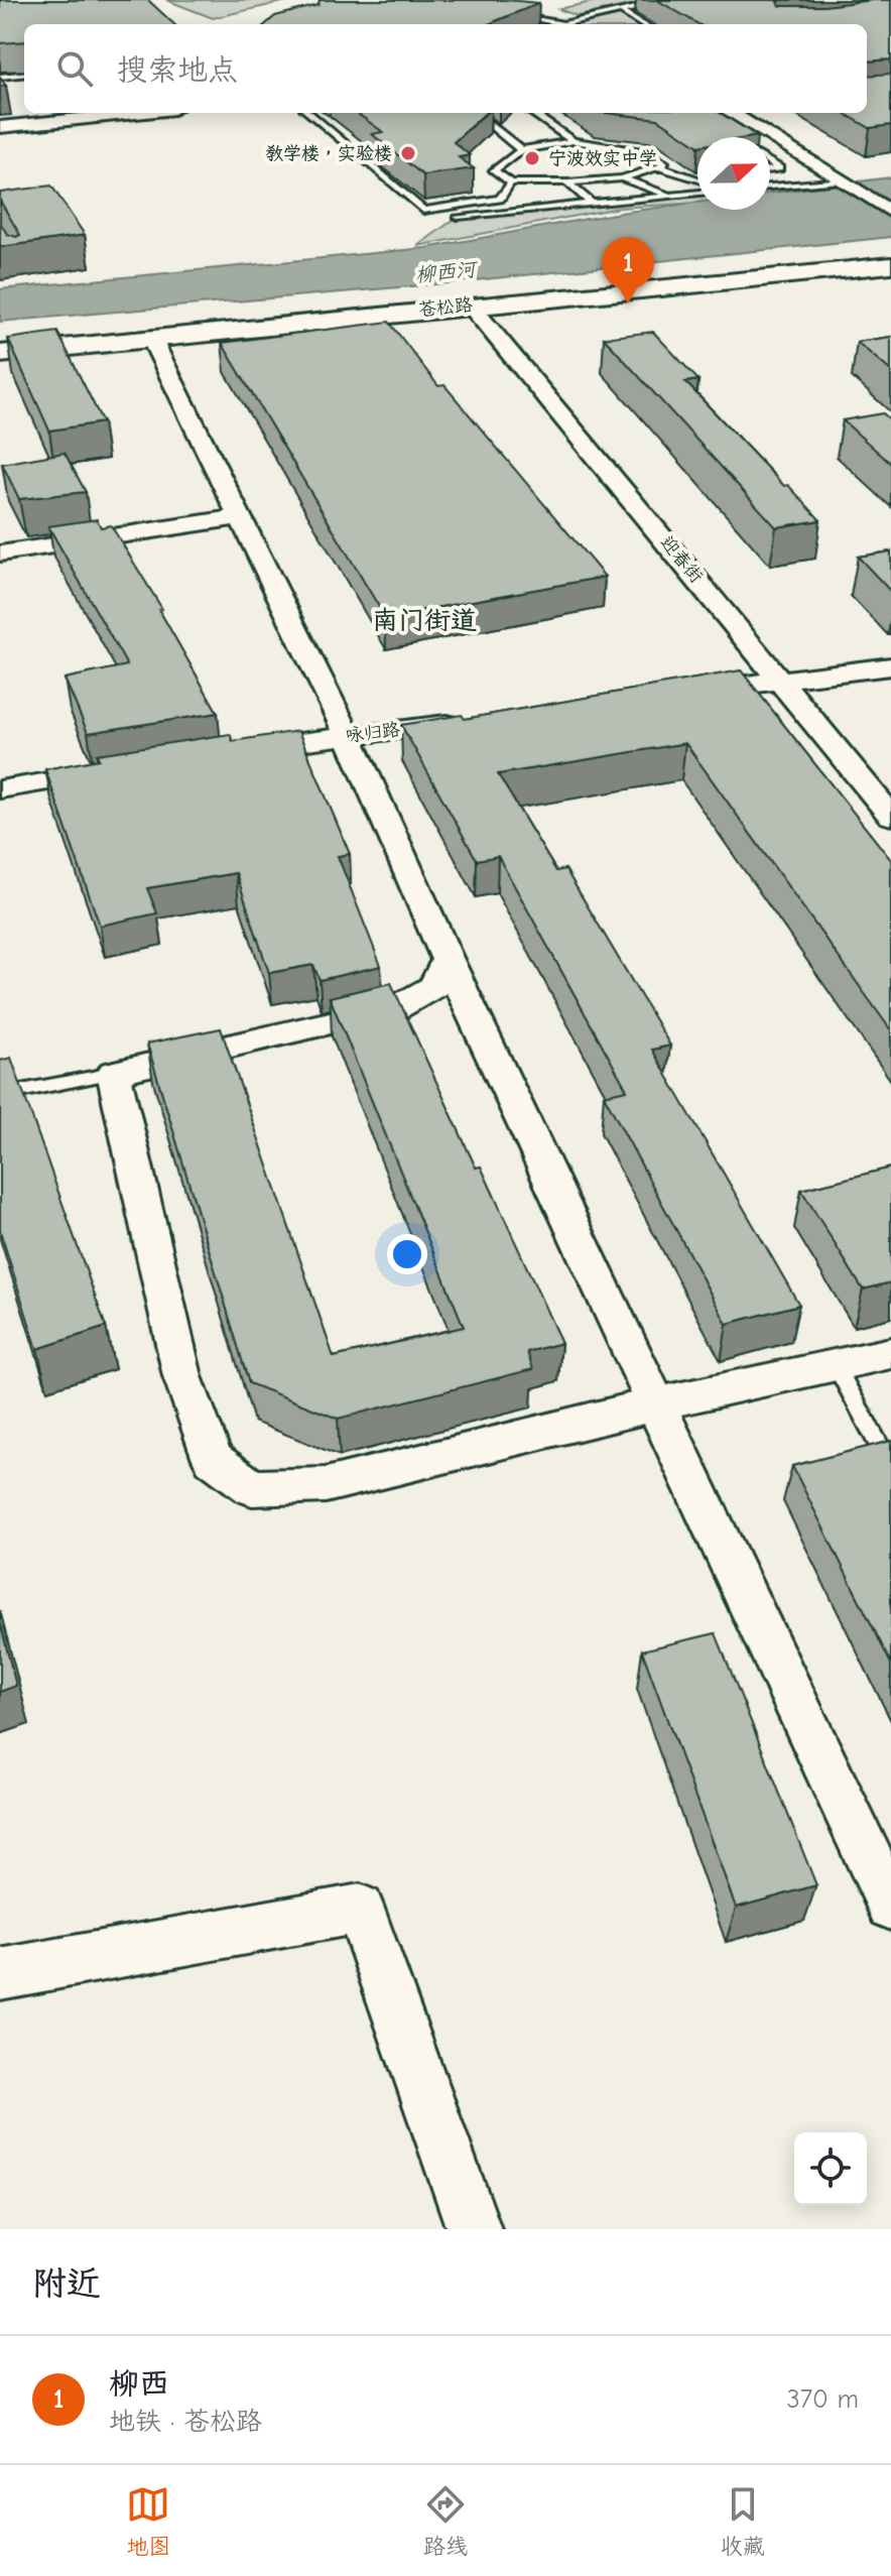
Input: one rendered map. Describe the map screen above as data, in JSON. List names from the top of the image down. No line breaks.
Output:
{"streets":{"main road":["苍松路"],"street":["迎春街","咏归路"]},"crossings":[["苍松路","迎春街"]],"districts":["南门街道"],"water":["柳西河"],"places":["教学楼，实验楼","宁波效实中学"],"north":"right","page":{"search":"搜索地点","pins":"1","heading":"附近","list":[{"mark":"1","name":"柳西","note":"地铁 · 苍松路","value":"370 m"}],"nav":["地图","路线","收藏"]}}
